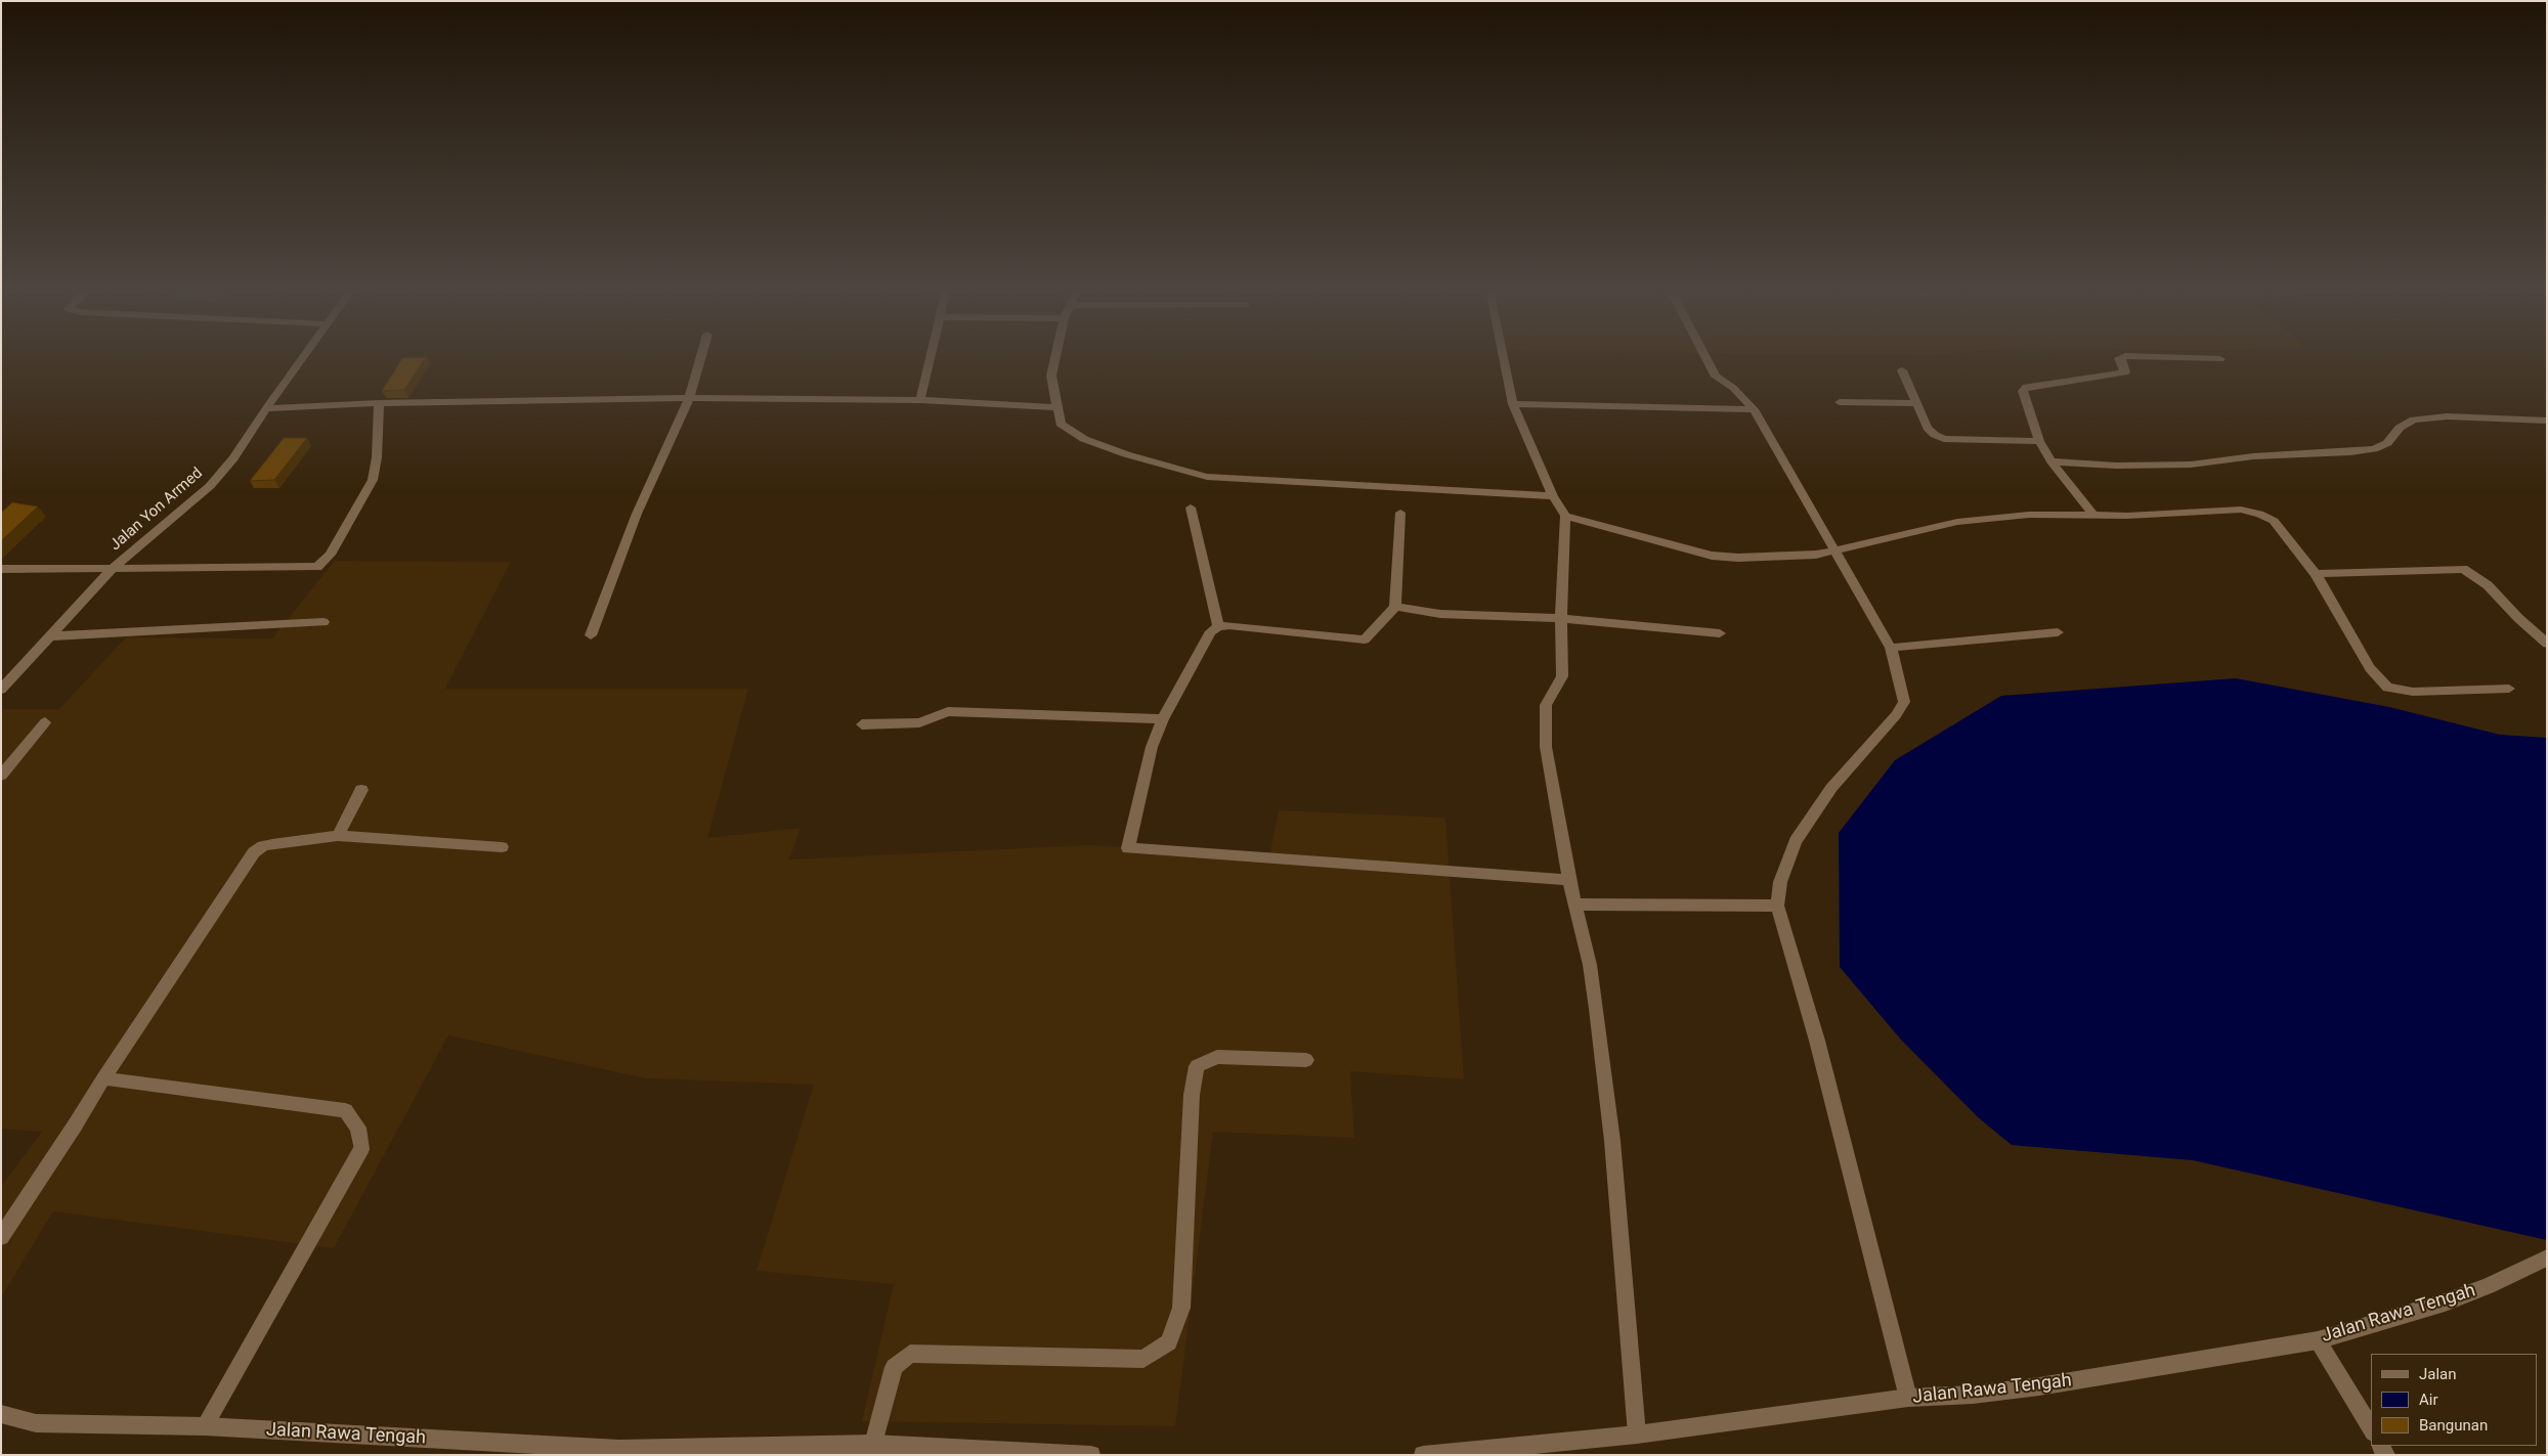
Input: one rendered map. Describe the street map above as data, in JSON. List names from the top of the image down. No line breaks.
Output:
{"streets":{"street":["Jalan Yon Armed","Jalan Rawa Tengah"]},"legend":["Jalan","Air","Bangunan"]}
